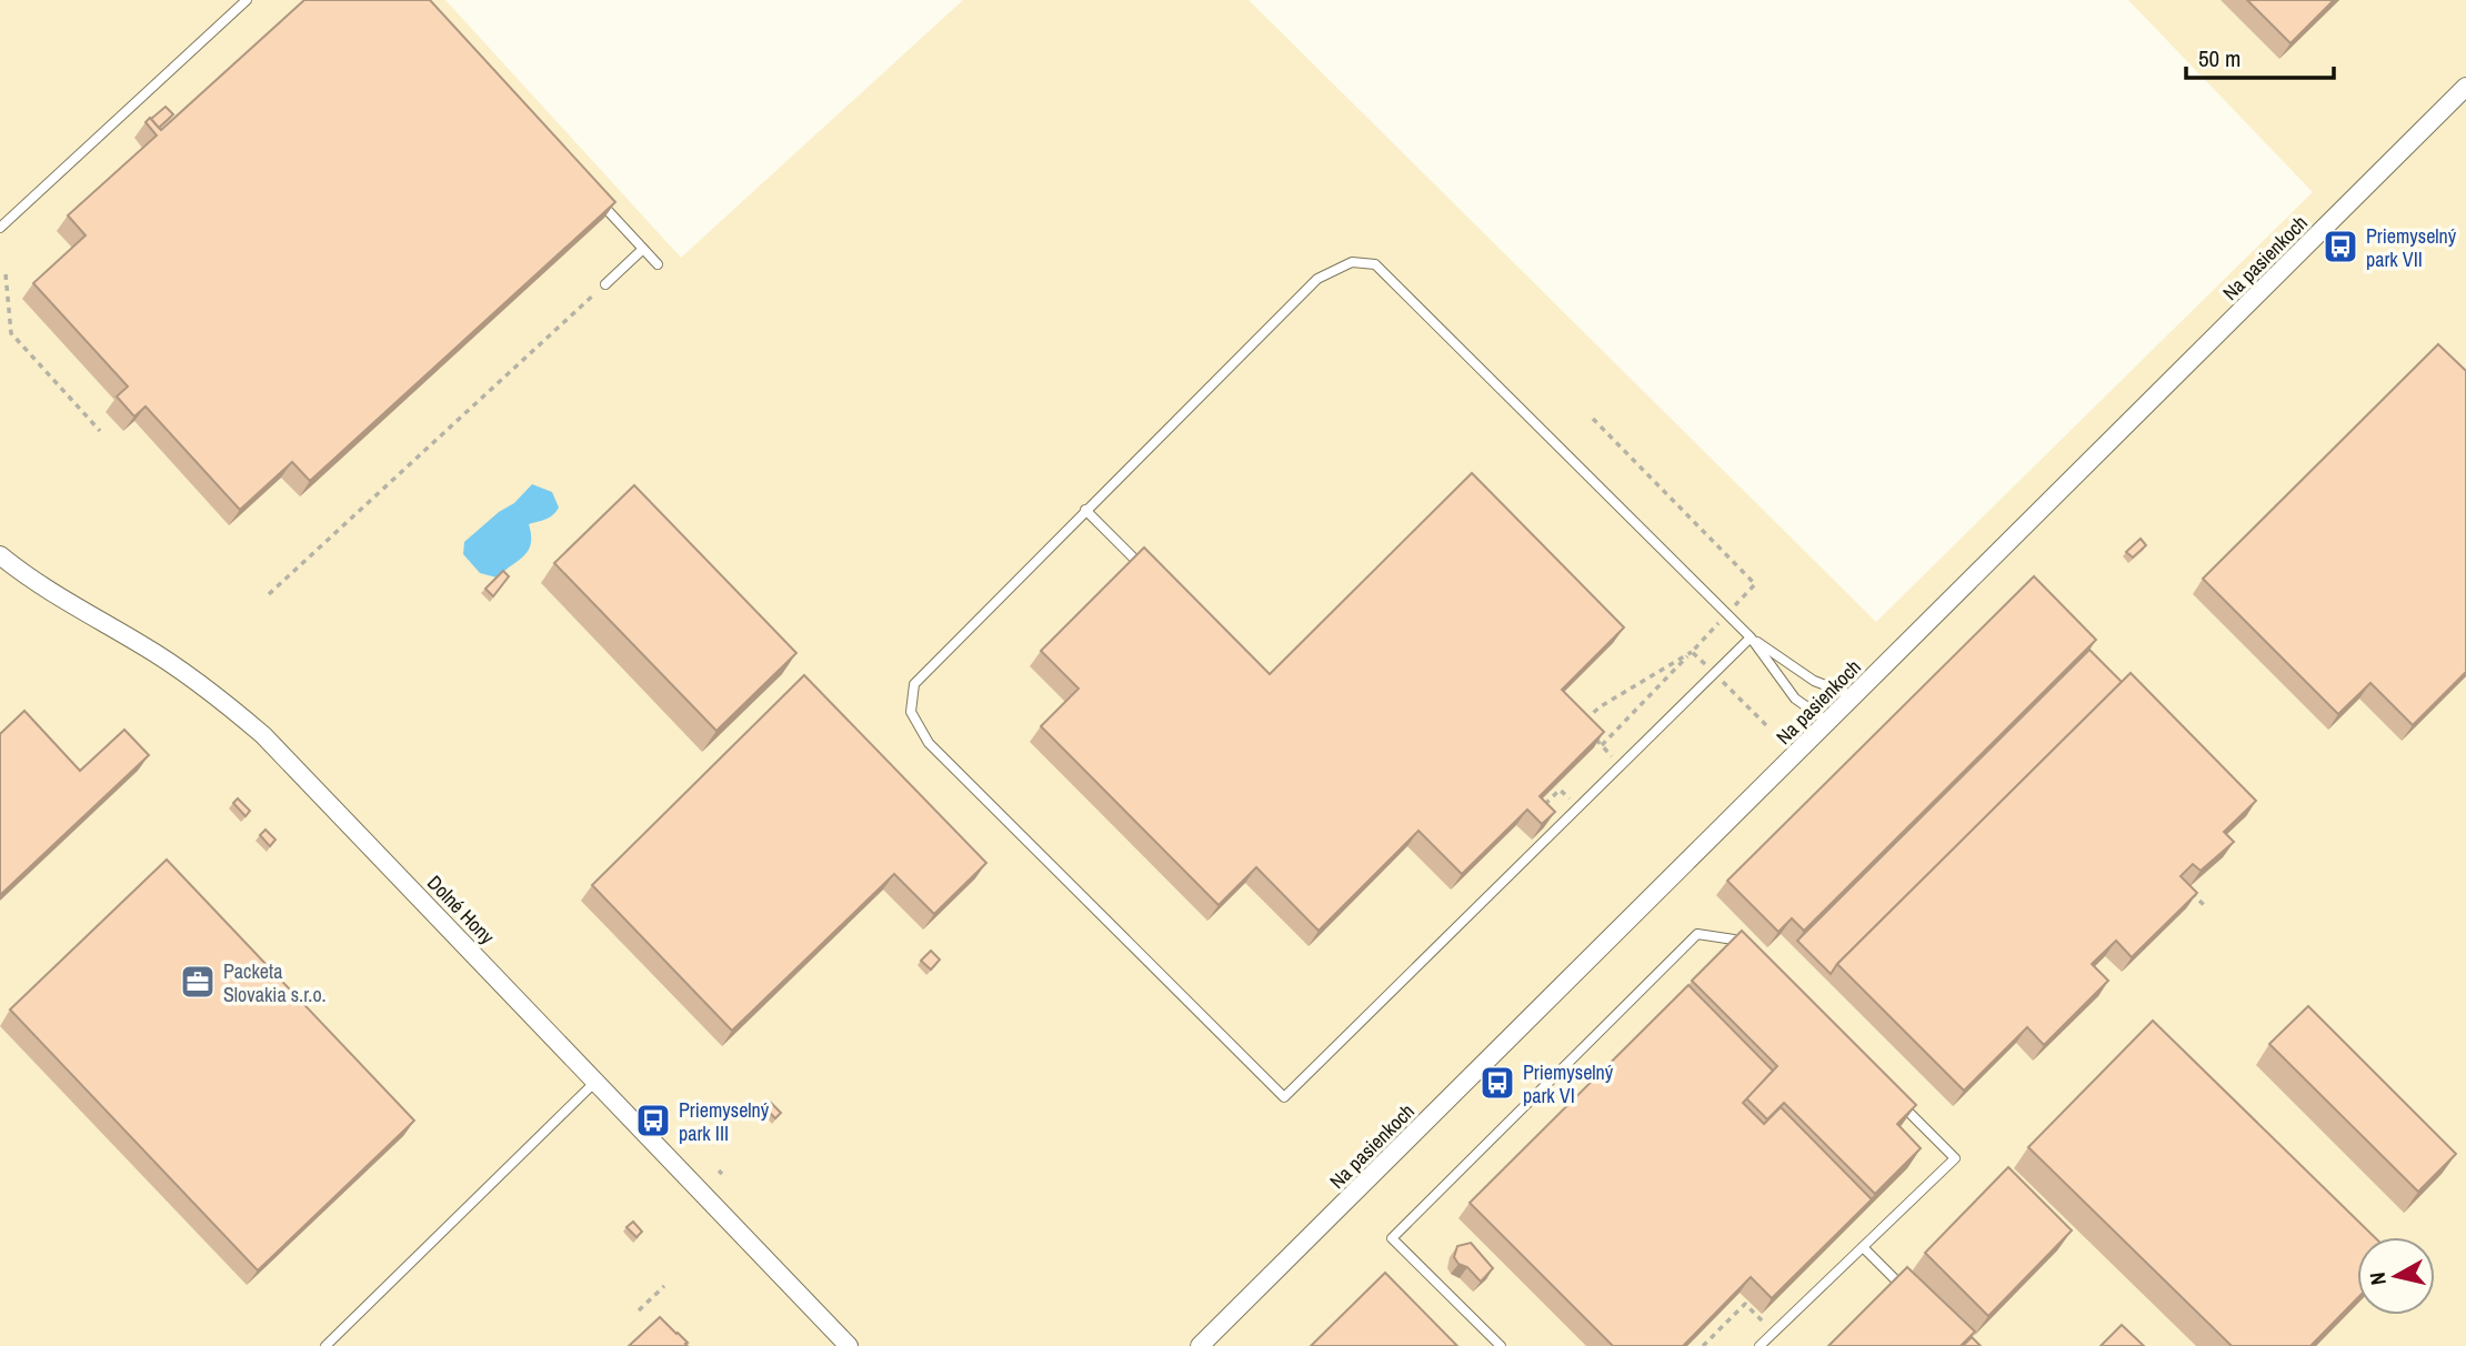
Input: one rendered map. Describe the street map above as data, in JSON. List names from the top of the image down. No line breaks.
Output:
{"streets":{"street":["Na pasienkoch","Dolné Hony"]},"places":{"bus stop":["Priemyselný park VII","Priemyselný park VI","Priemyselný park III"],"office":["Packeta Slovakia s.r.o."]},"scale_bar":"50 m","north":"left"}
